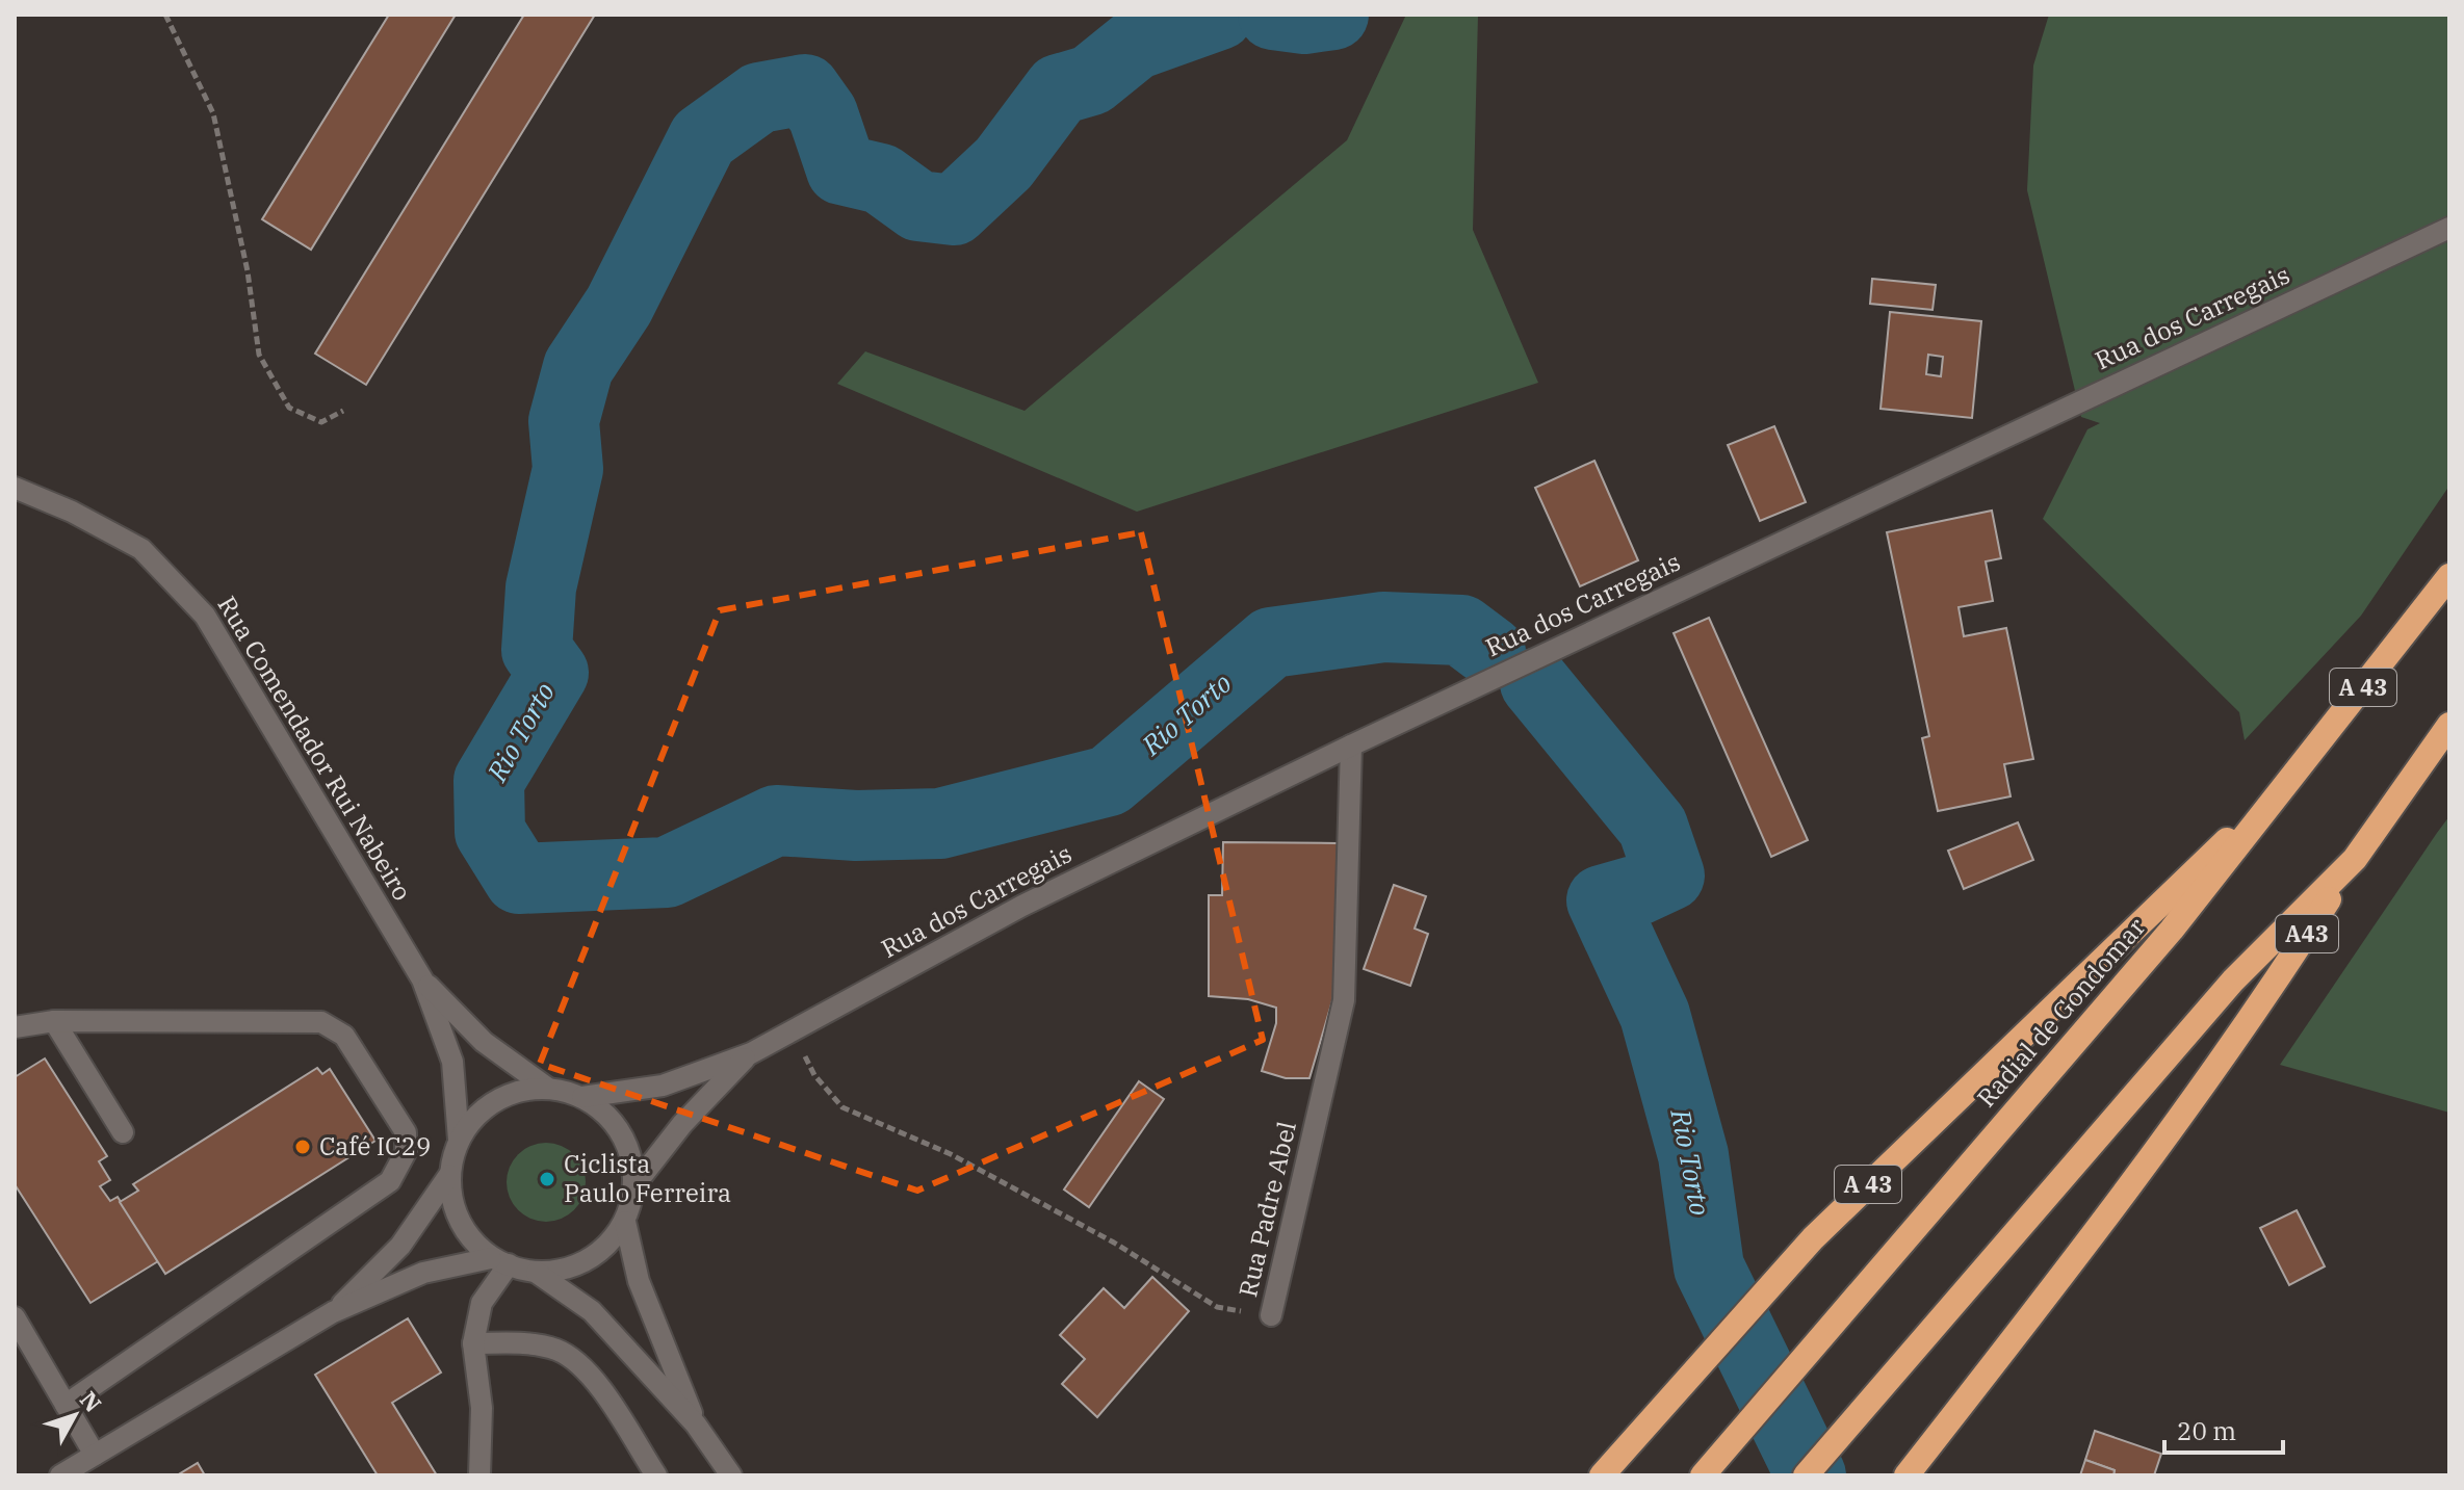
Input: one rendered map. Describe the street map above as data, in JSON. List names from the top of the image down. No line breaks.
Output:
{"streets":{"highway":["A 43","A43","Radial de Gondomar"],"street":["Rua dos Carregais","Rua Comendador Rui Nabeiro","Rua Padre Abel"]},"crossings":[["Rua dos Carregais","Rua Comendador Rui Nabeiro"],["Rua dos Carregais","Rua Padre Abel"],["A 43","Radial de Gondomar"]],"water":["Rio Torto"],"places":["Café IC29","Ciclista Paulo Ferreira"],"scale_bar":"20 m","north":"top right"}
